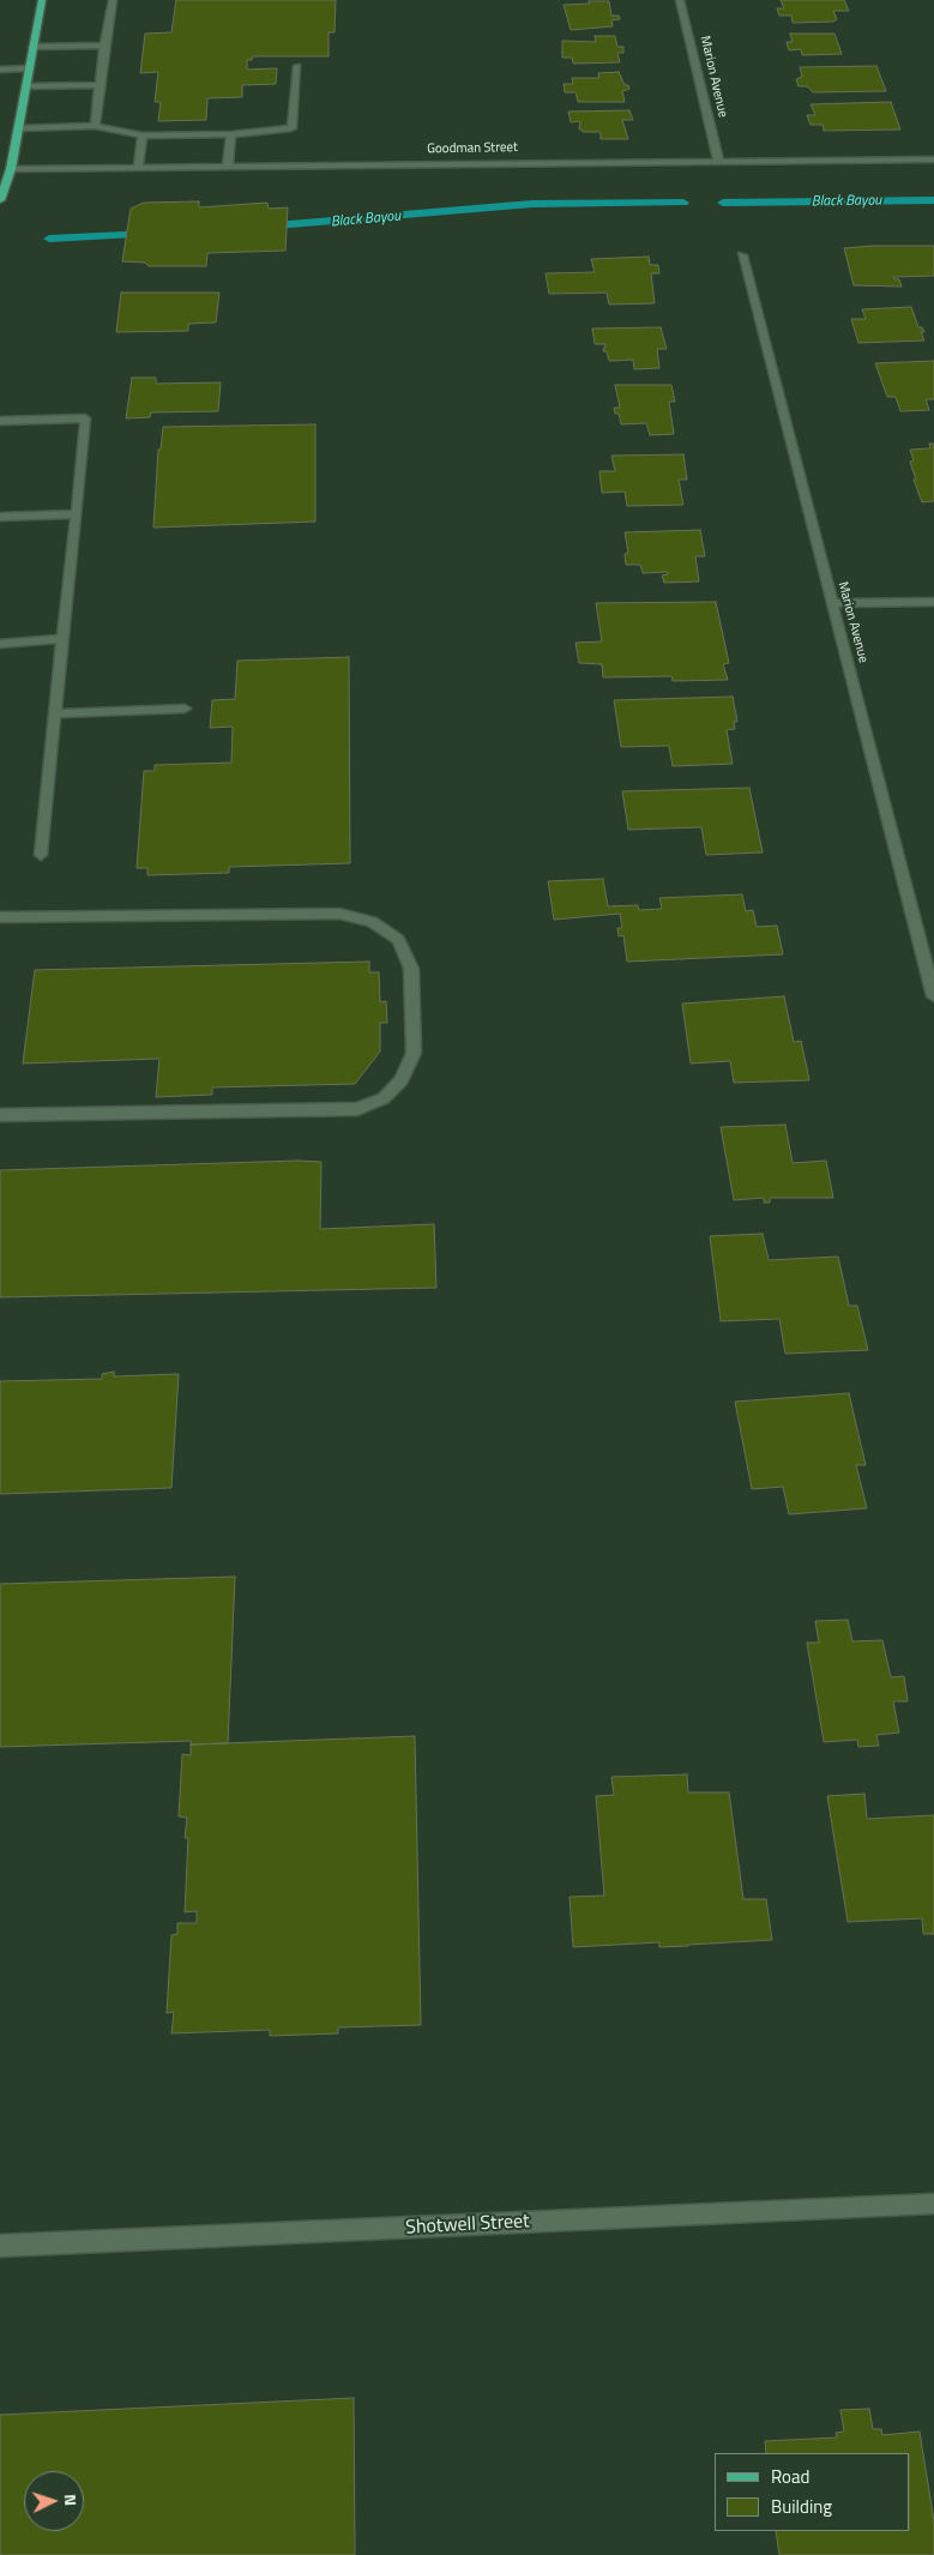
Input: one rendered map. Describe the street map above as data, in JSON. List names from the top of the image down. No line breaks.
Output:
{"streets":{"street":["Marion Avenue","Goodman Street","Shotwell Street"]},"crossings":[["Marion Avenue","Goodman Street"]],"water":["Black Bayou"],"legend":["Road","Building"],"north":"right"}
